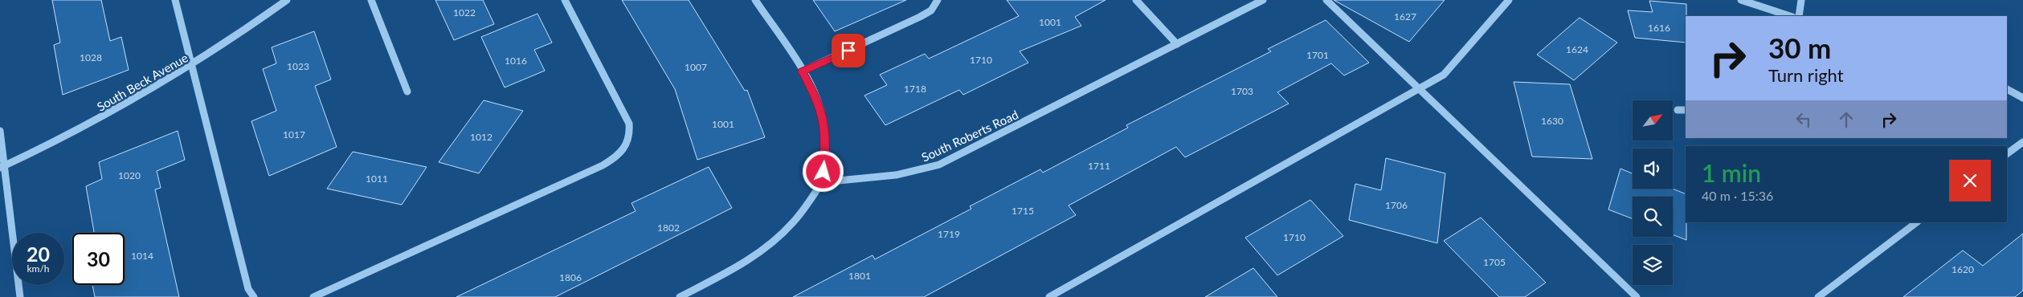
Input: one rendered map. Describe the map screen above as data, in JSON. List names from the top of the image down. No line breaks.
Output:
{"streets":{"street":["South Beck Avenue","South Roberts Road"]},"house_numbers":["1022","1627","1001","1616","1624","1701","1028","1710","1016","1023","1007","1718","1703","1630","1001","1017","1012","1711","1020","1011","1706","1715","1802","1719","1710","1014","1705","1620","1801","1806"],"north":"top right","page":{"turn":["30 m","Turn right"],"heading":["1 min","40 m · 15:36"],"speed":"20 km/h","limit":"30"}}
